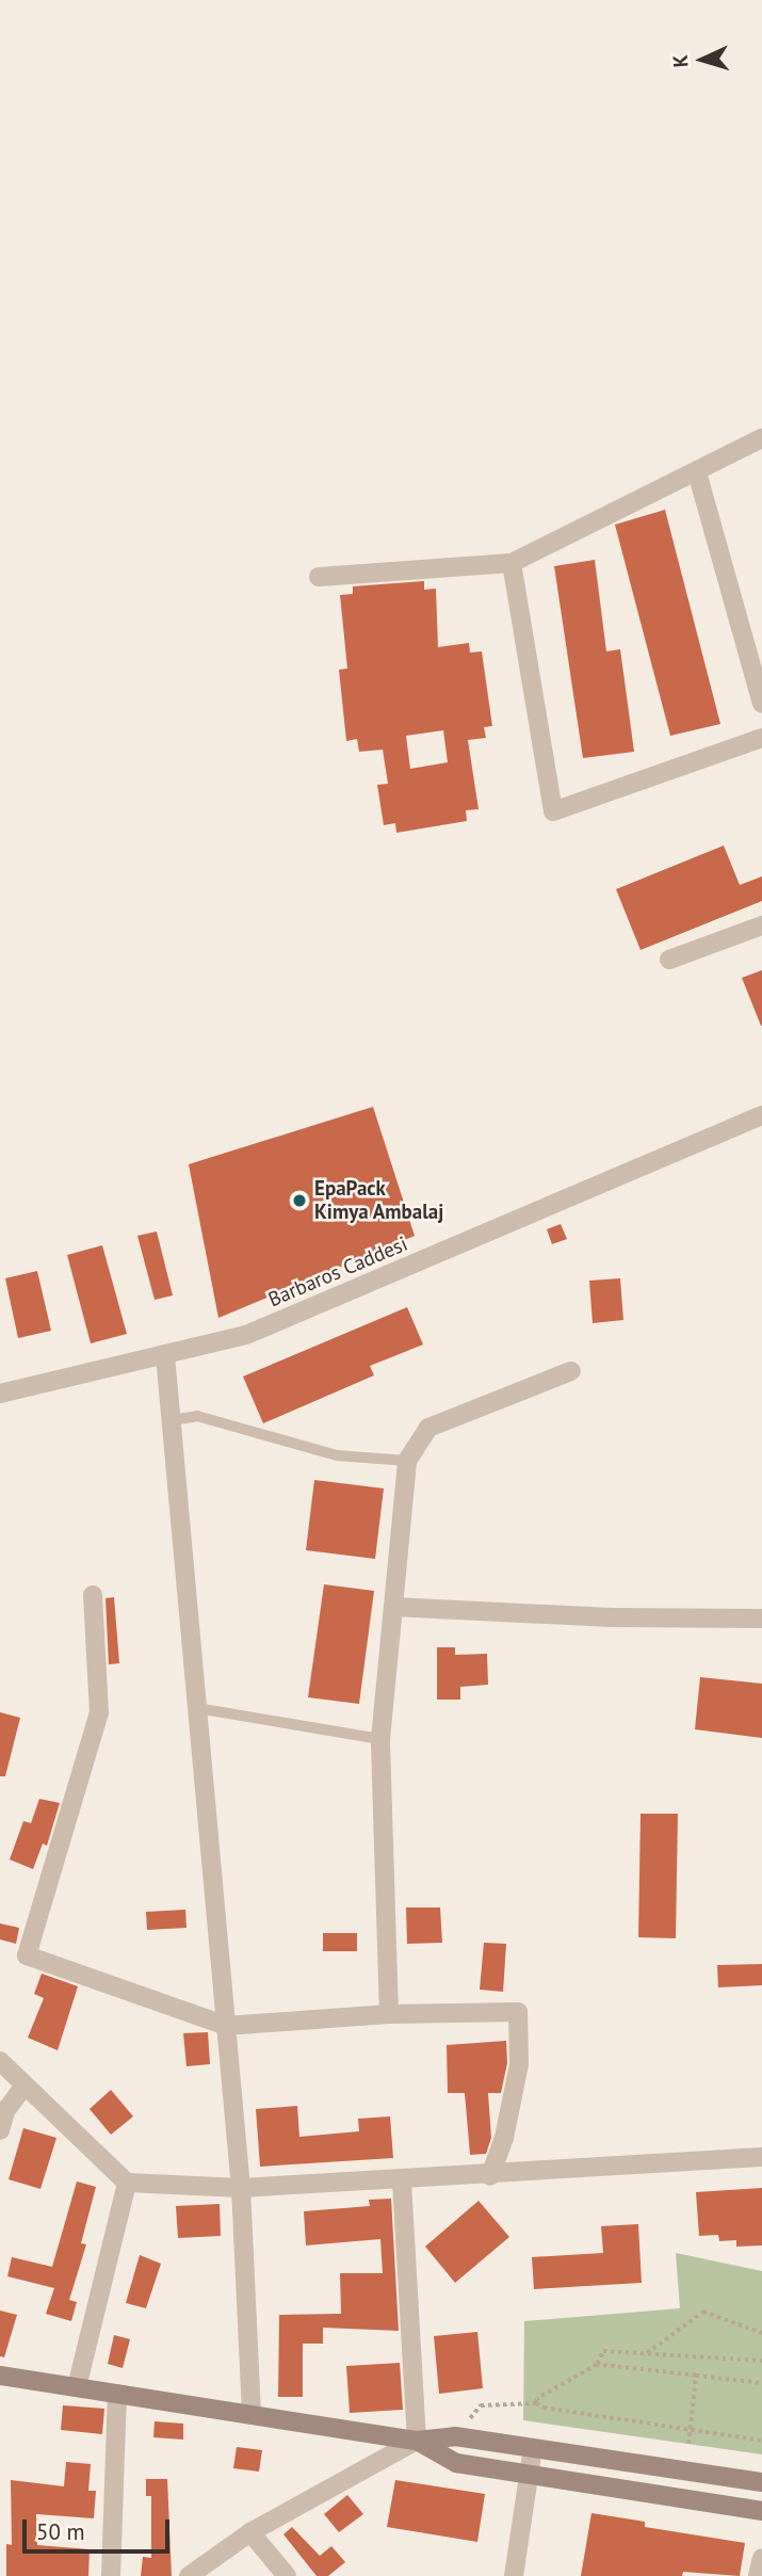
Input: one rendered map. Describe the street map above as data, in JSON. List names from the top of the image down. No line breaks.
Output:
{"streets":{"street":["Barbaros Caddesi"]},"places":["EpaPack Kimya Ambalaj"],"scale_bar":"50 m","north":"left"}
